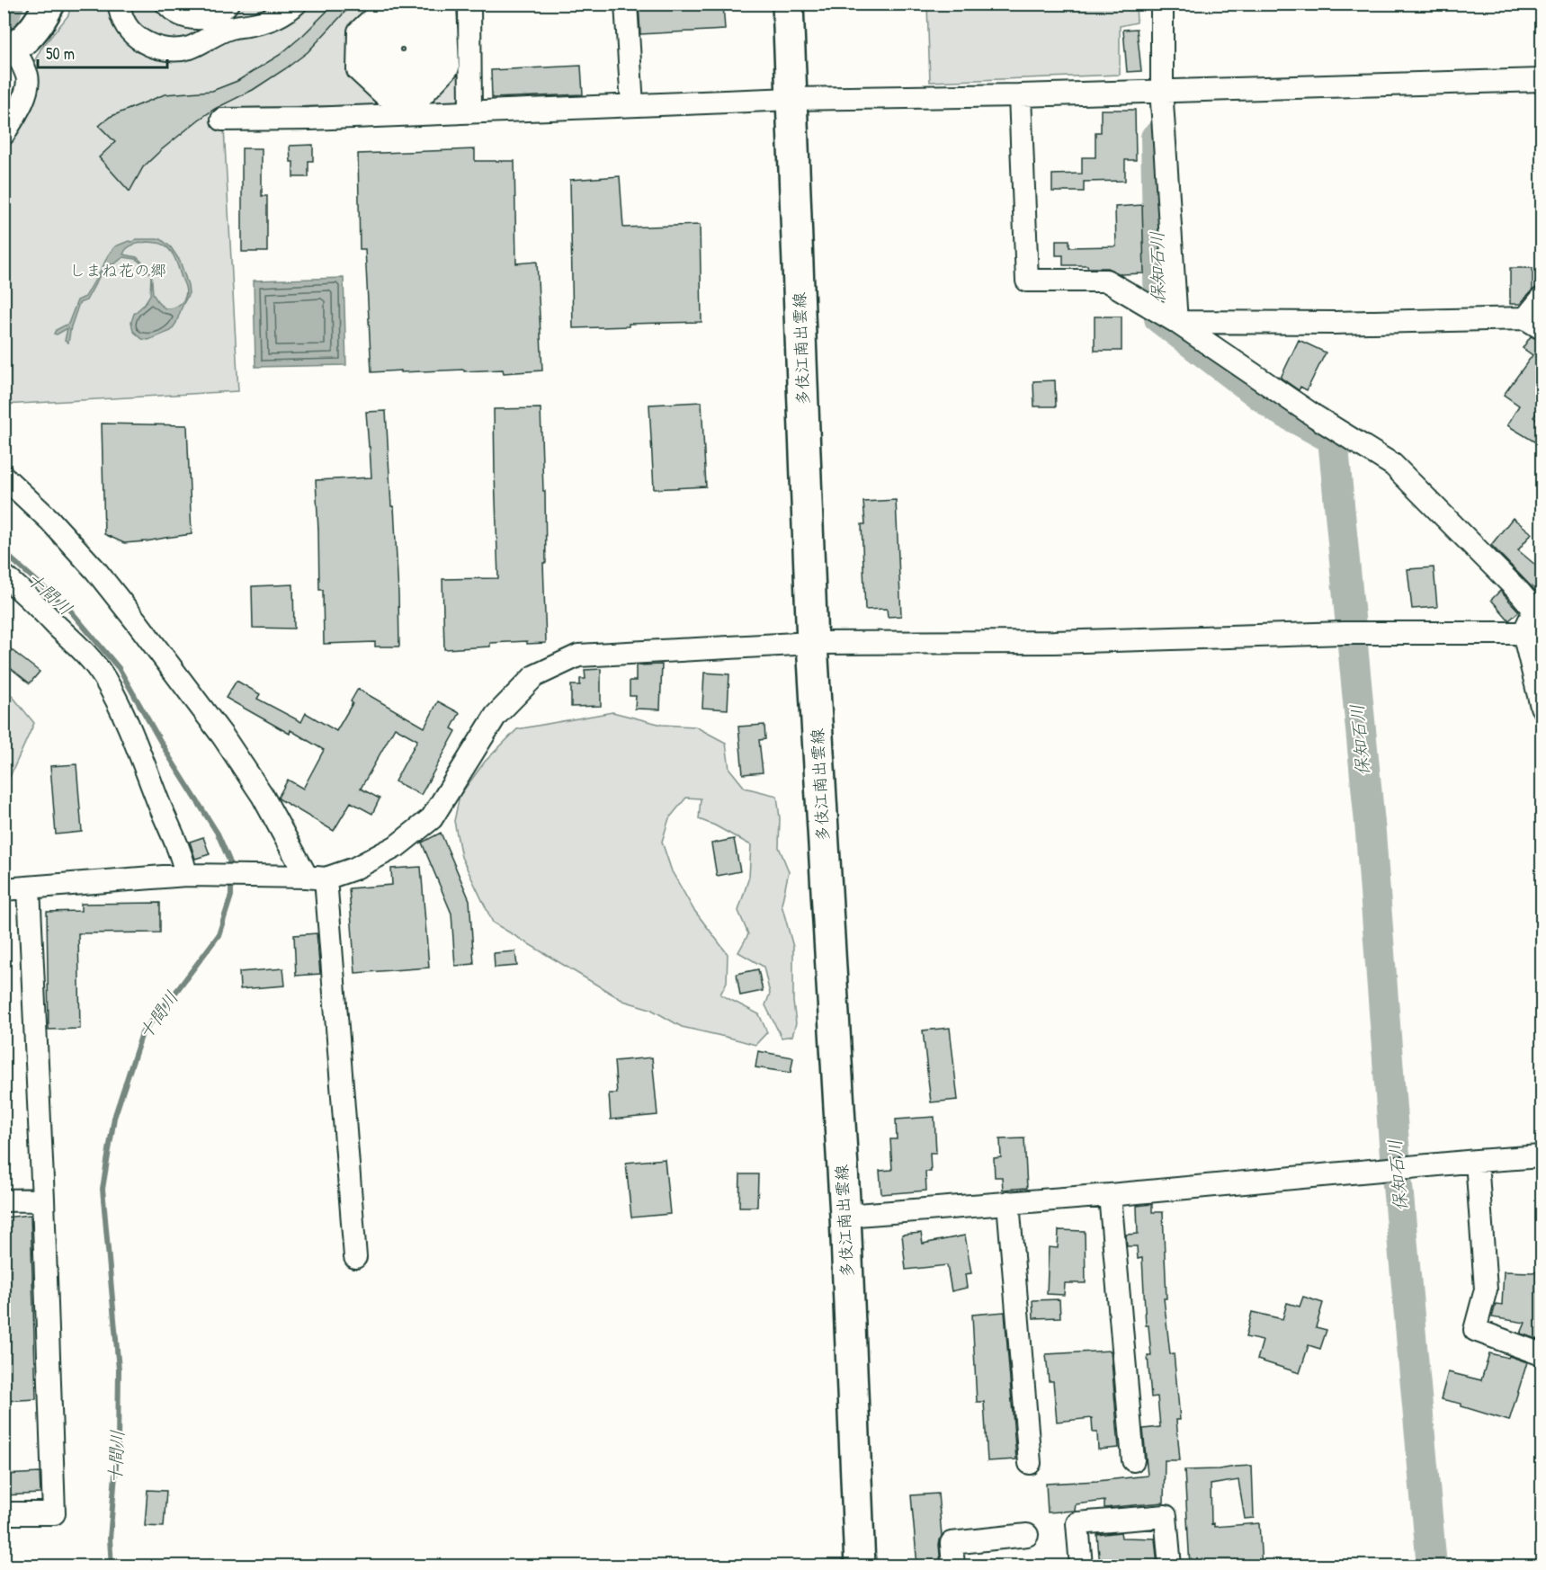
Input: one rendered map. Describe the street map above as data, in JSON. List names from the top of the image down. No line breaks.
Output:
{"streets":{"main road":["多伎江南出雲線"]},"water":["保知石川","十間川"],"parks":["しまね花の郷"],"scale_bar":"50 m"}
